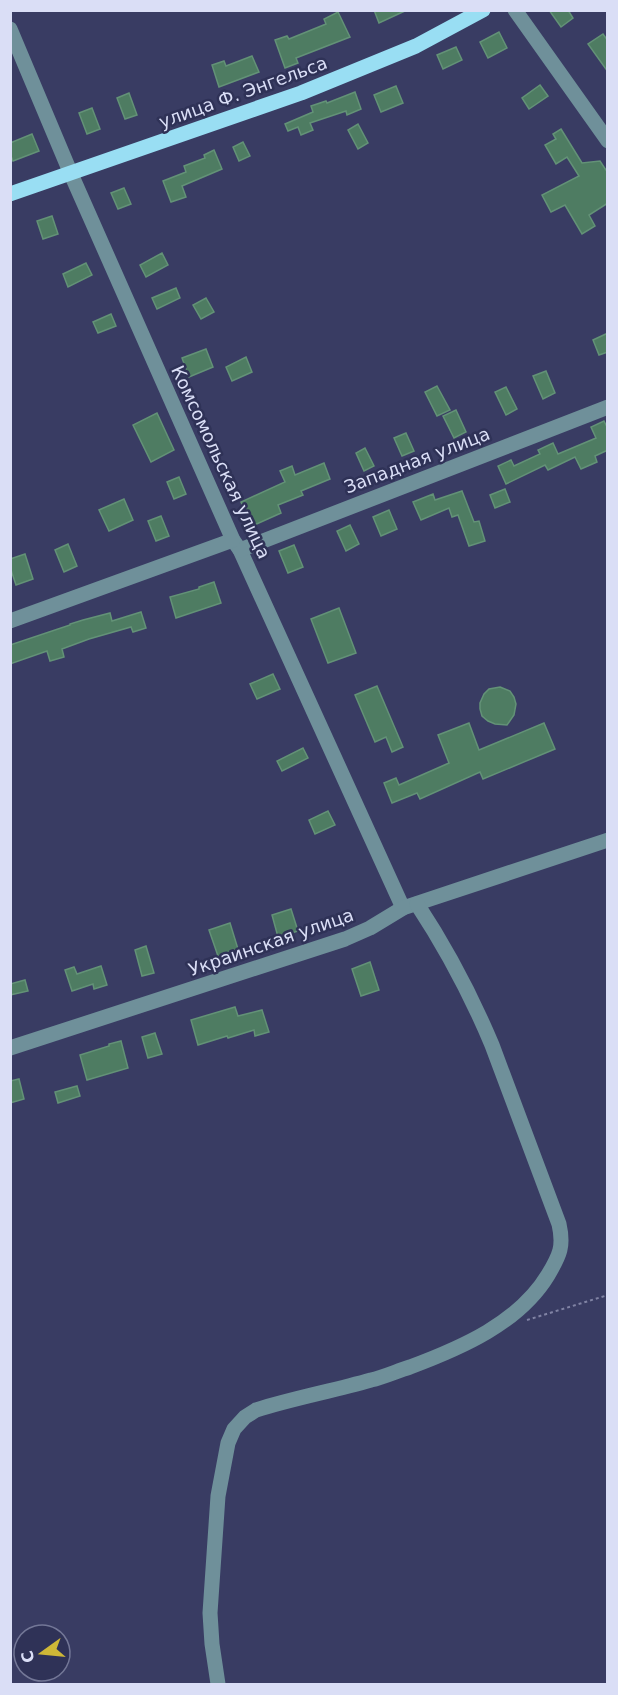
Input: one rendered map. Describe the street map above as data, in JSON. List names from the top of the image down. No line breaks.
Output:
{"streets":{"main road":["улица Ф. Энгельса"],"street":["Западная улица","Комсомольская улица","Украинская улица"]},"crossings":[["улица Ф. Энгельса","Комсомольская улица"],["Западная улица","Комсомольская улица"],["Комсомольская улица","Украинская улица"]],"north":"left"}
